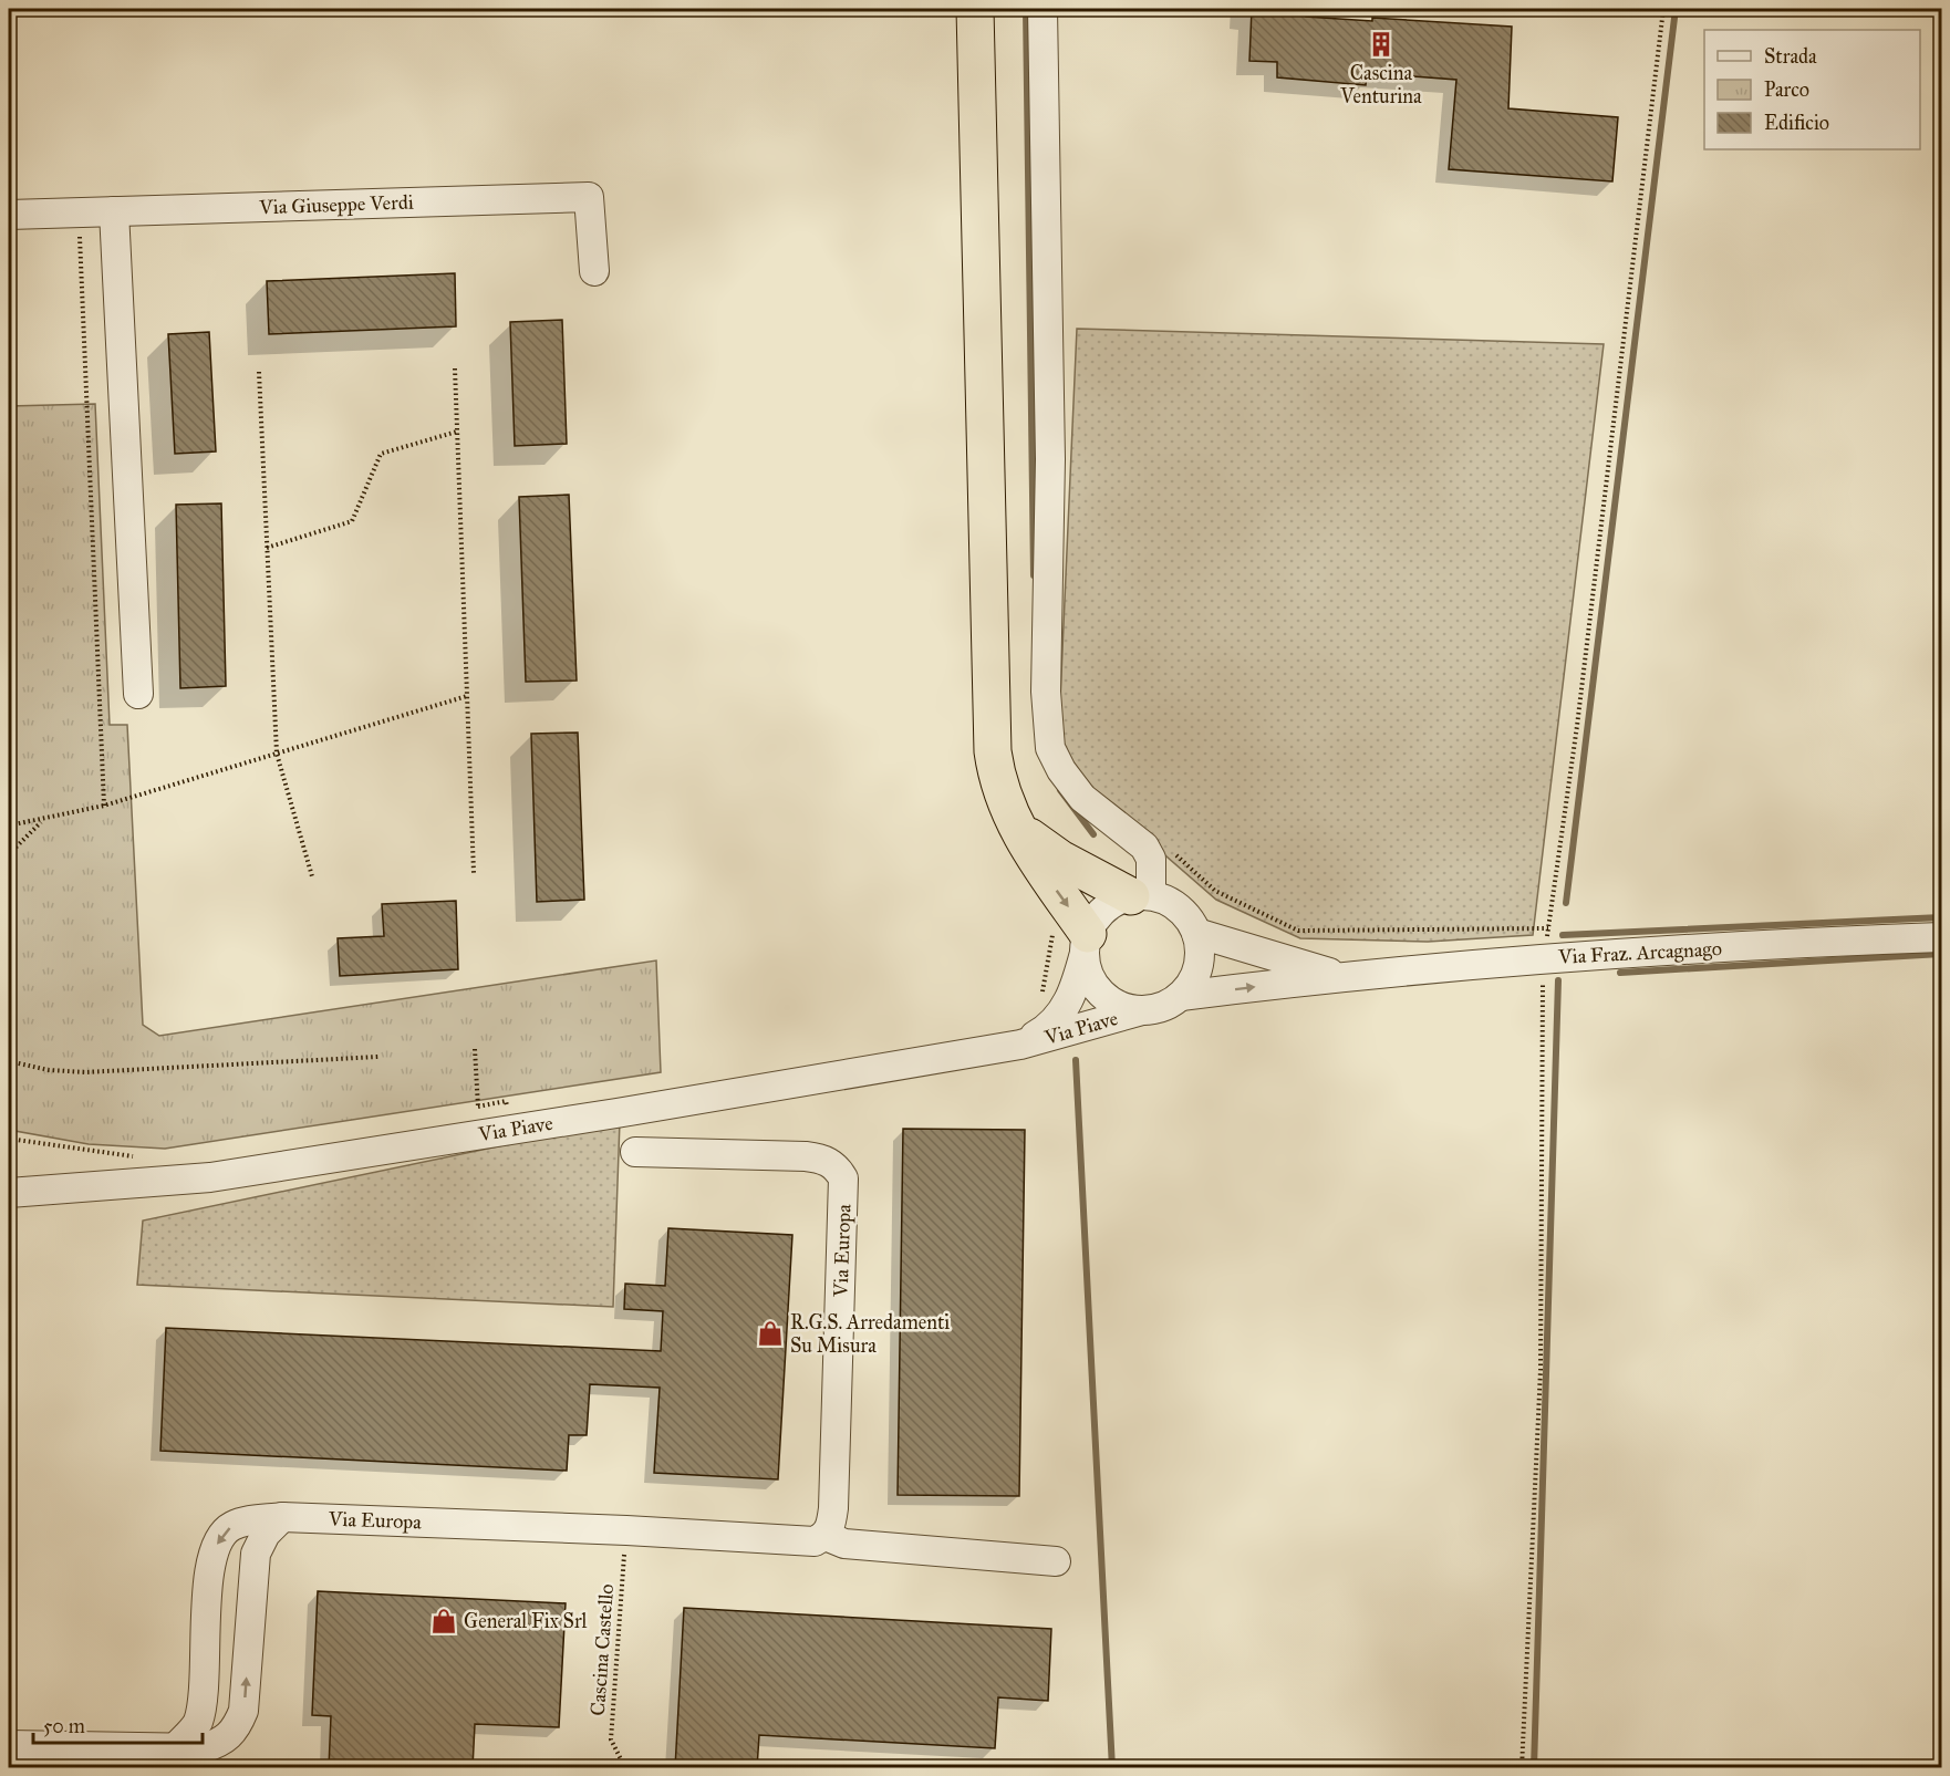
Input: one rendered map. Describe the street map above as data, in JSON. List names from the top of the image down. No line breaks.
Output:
{"streets":{"street":["Via Giuseppe Verdi","Via Fraz. Arcagnago","Via Piave","Via Europa"],"path":["Cascina Castello"]},"crossings":[["Via Fraz. Arcagnago","Via Piave"],["Via Europa","Cascina Castello"]],"places":{"building":["Cascina Venturina"],"shop":["R.G.S. Arredamenti Su Misura","General Fix Srl"]},"legend":["Strada","Parco","Edificio"],"scale_bar":"50 m"}
